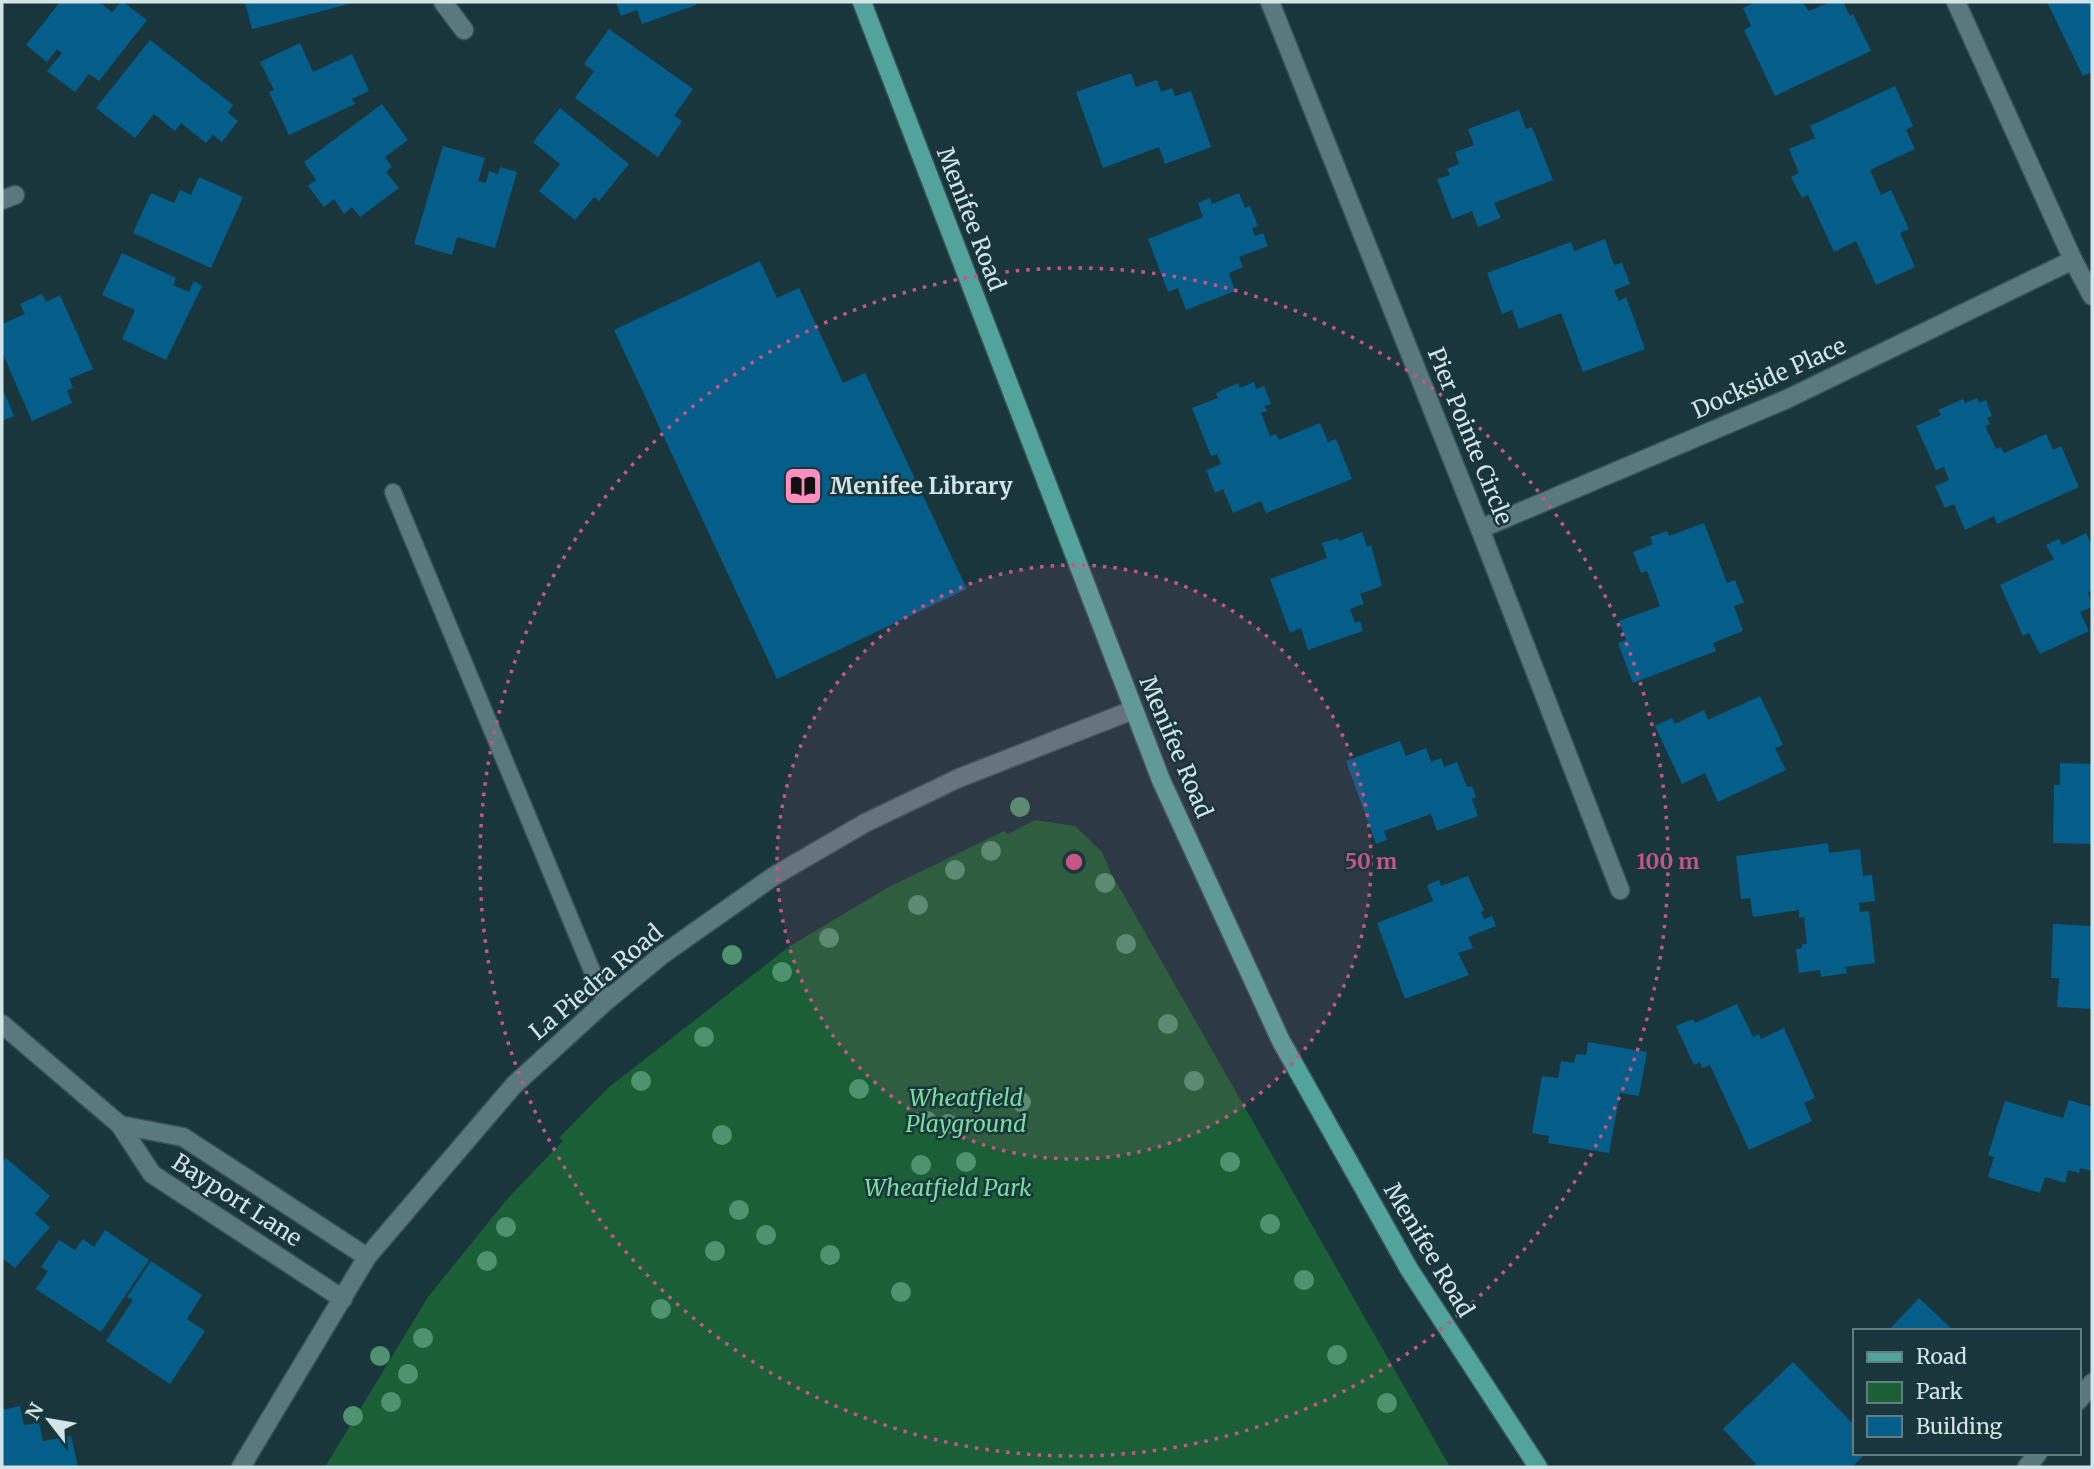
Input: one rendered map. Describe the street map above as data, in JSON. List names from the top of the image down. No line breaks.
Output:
{"streets":{"main road":["Menifee Road"],"street":["Dockside Place","Pier Pointe Circle","La Piedra Road","Bayport Lane"]},"crossings":[["Menifee Road","La Piedra Road"],["Dockside Place","Pier Pointe Circle"],["La Piedra Road","Bayport Lane"]],"parks":["Wheatfield Playground","Wheatfield Park"],"places":{"library":["Menifee Library"]},"legend":["Road","Park","Building"],"north":"top left","rings":["50 m","100 m"]}
